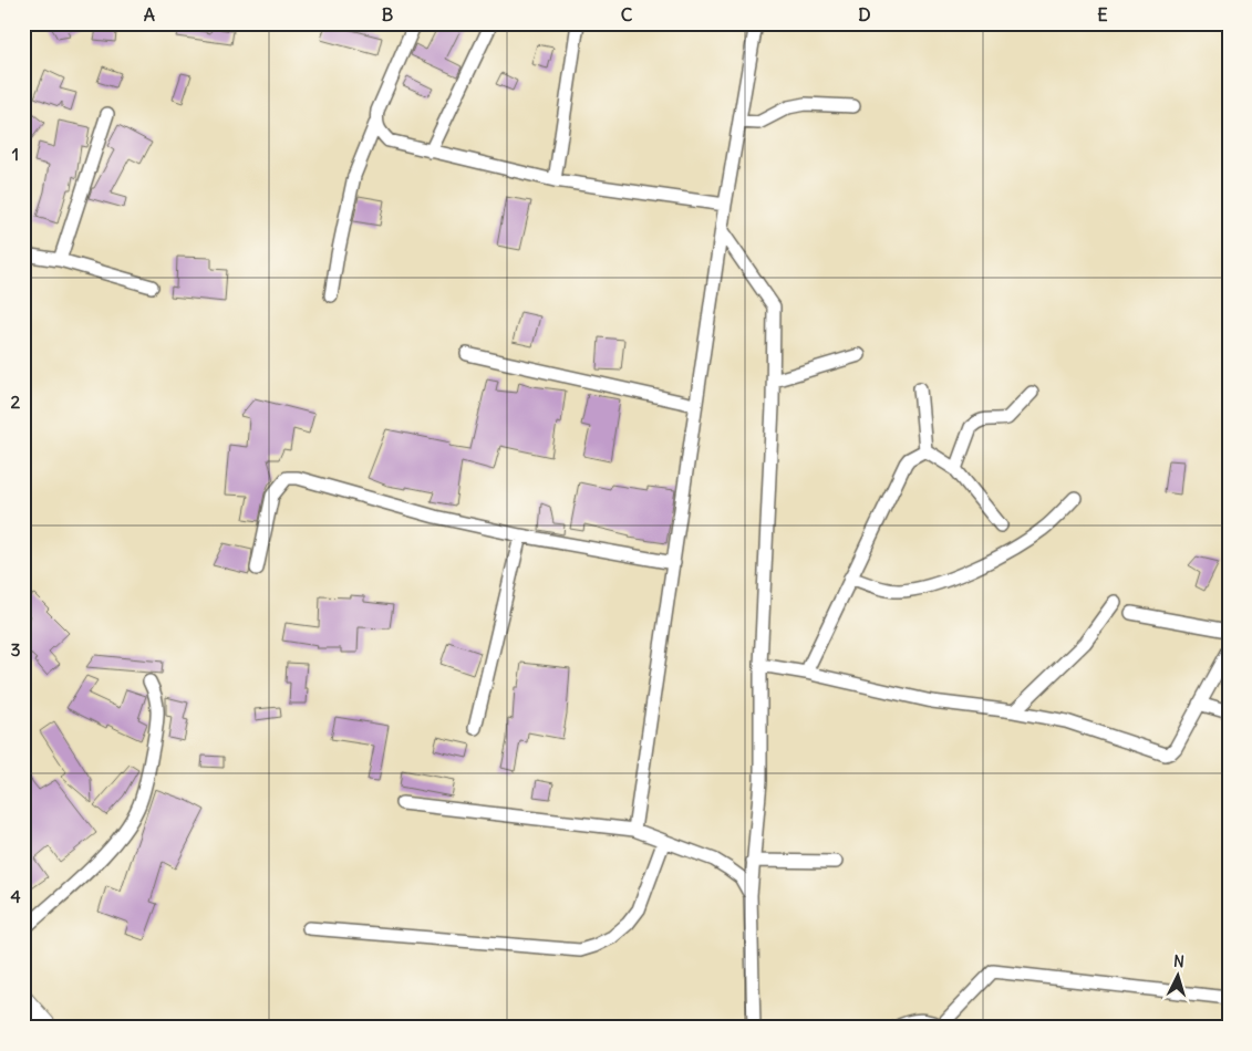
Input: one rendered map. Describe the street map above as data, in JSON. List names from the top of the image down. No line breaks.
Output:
{"north":"top","grid":{"columns":["A","B","C","D","E"],"rows":["1","2","3","4"]}}
